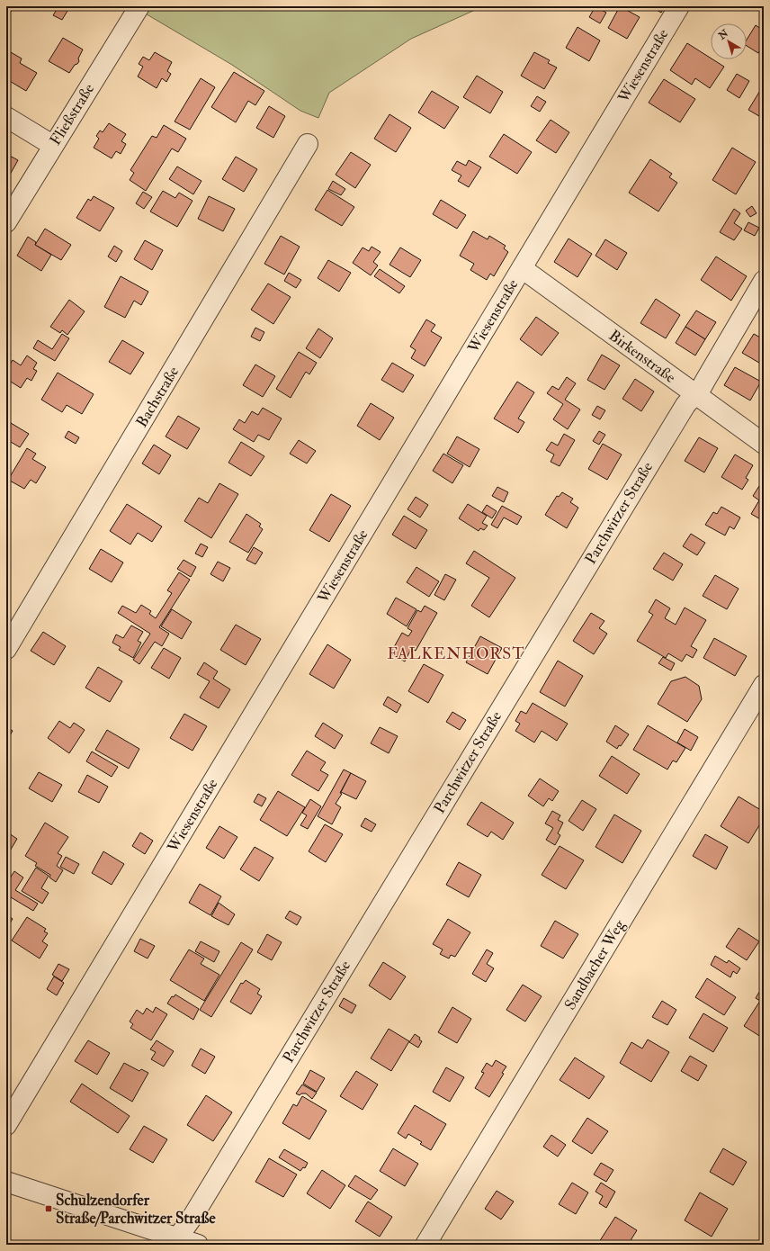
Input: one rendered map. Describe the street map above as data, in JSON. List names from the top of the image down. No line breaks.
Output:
{"streets":{"street":["Wiesenstraße","Fließstraße","Birkenstraße","Bachstraße","Parchwitzer Straße","Sandbacher Weg"]},"crossings":[["Wiesenstraße","Birkenstraße"],["Birkenstraße","Parchwitzer Straße"]],"districts":["FALKENHORST"],"places":{"transit":["Schulzendorfer Straße/Parchwitzer Straße"]},"north":"top left"}
